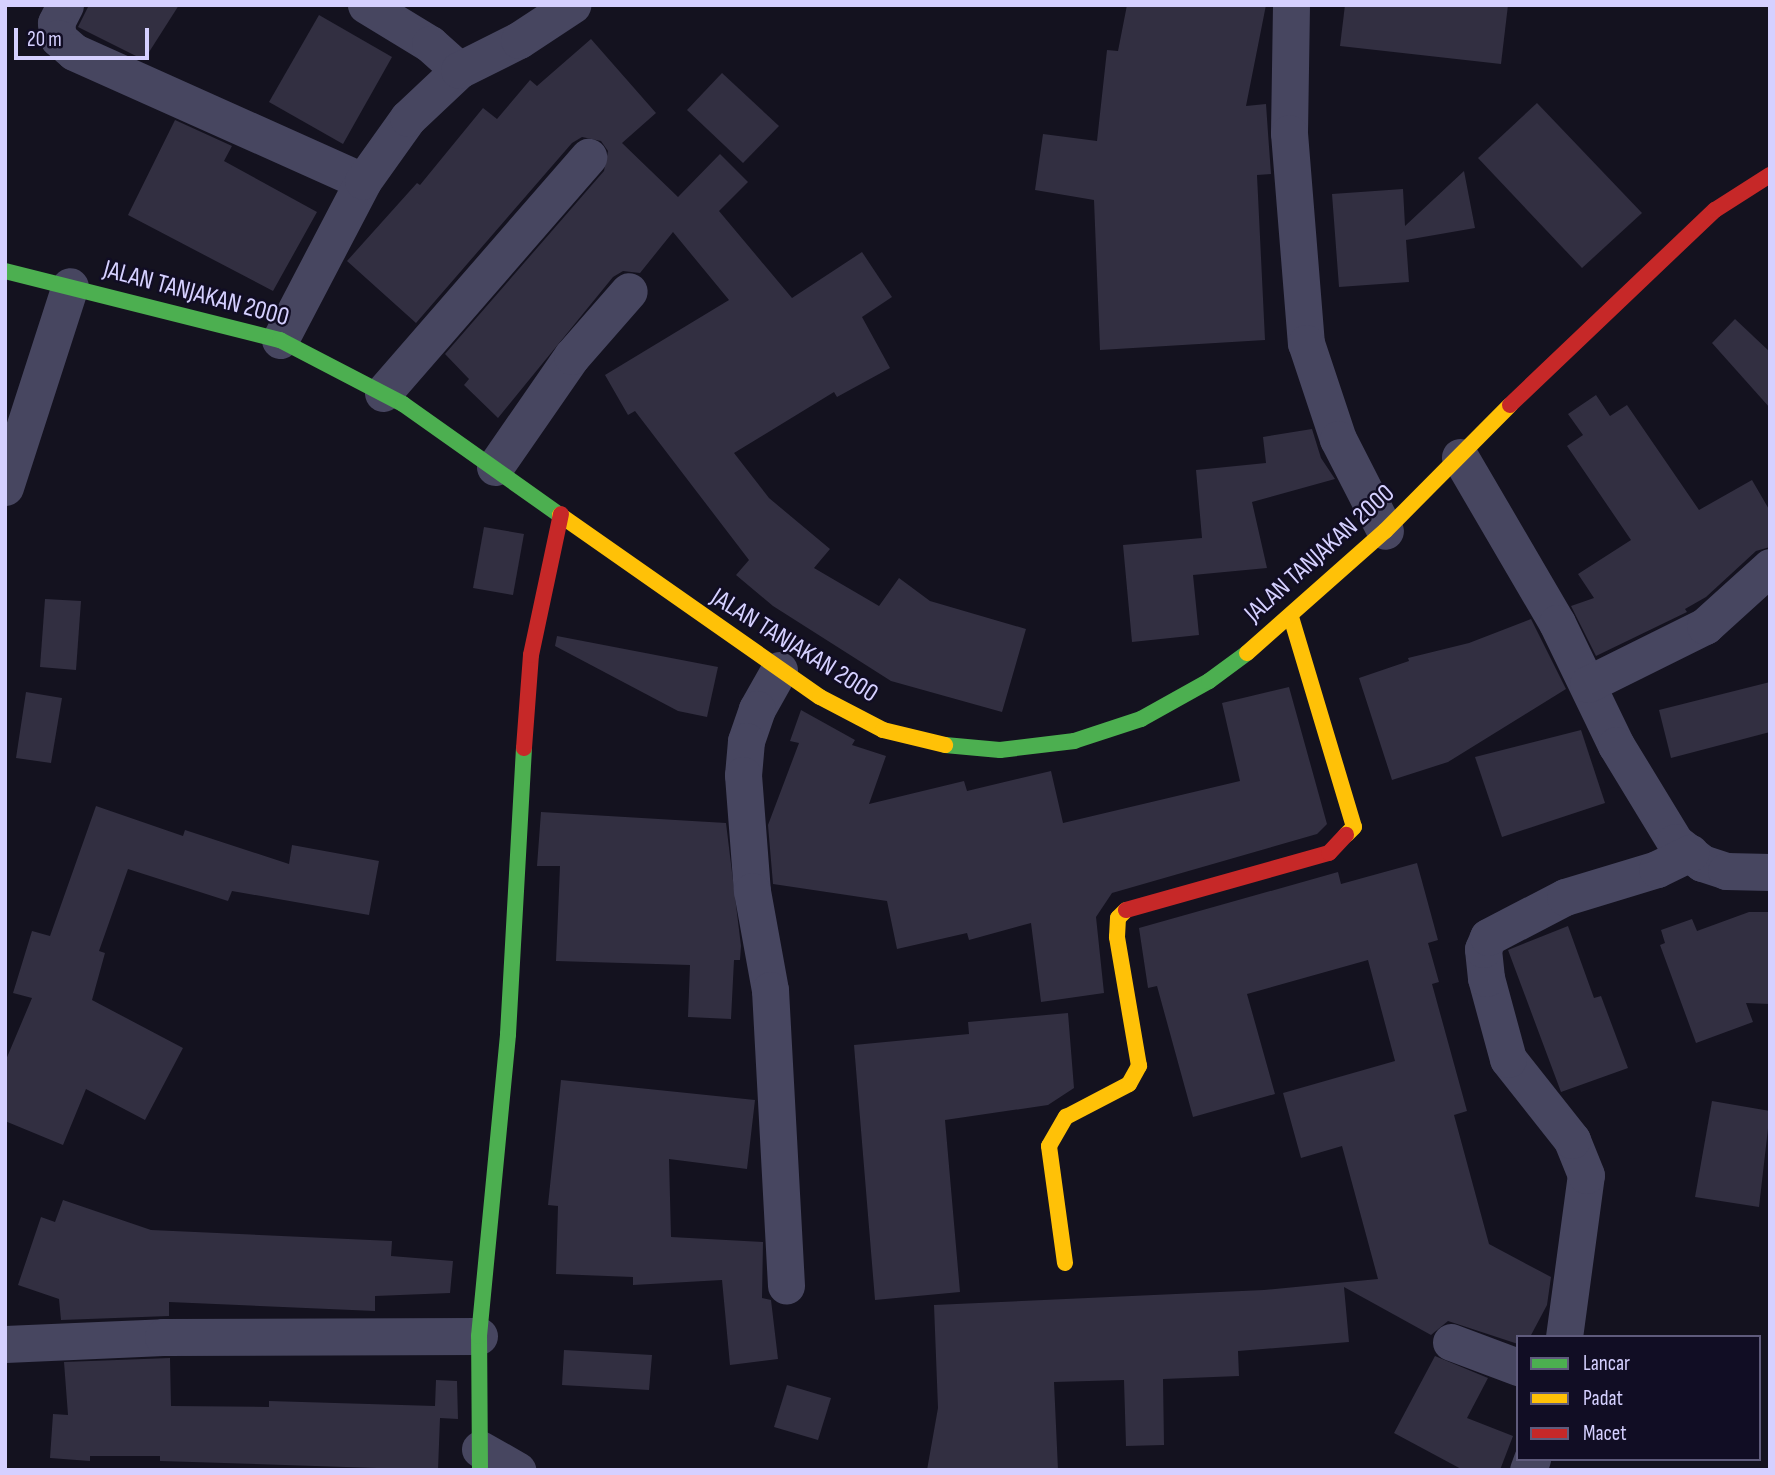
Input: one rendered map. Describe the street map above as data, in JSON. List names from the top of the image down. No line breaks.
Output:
{"streets":{"street":["JALAN TANJAKAN 2000"]},"legend":["Lancar","Padat","Macet"],"scale_bar":"20 m"}
